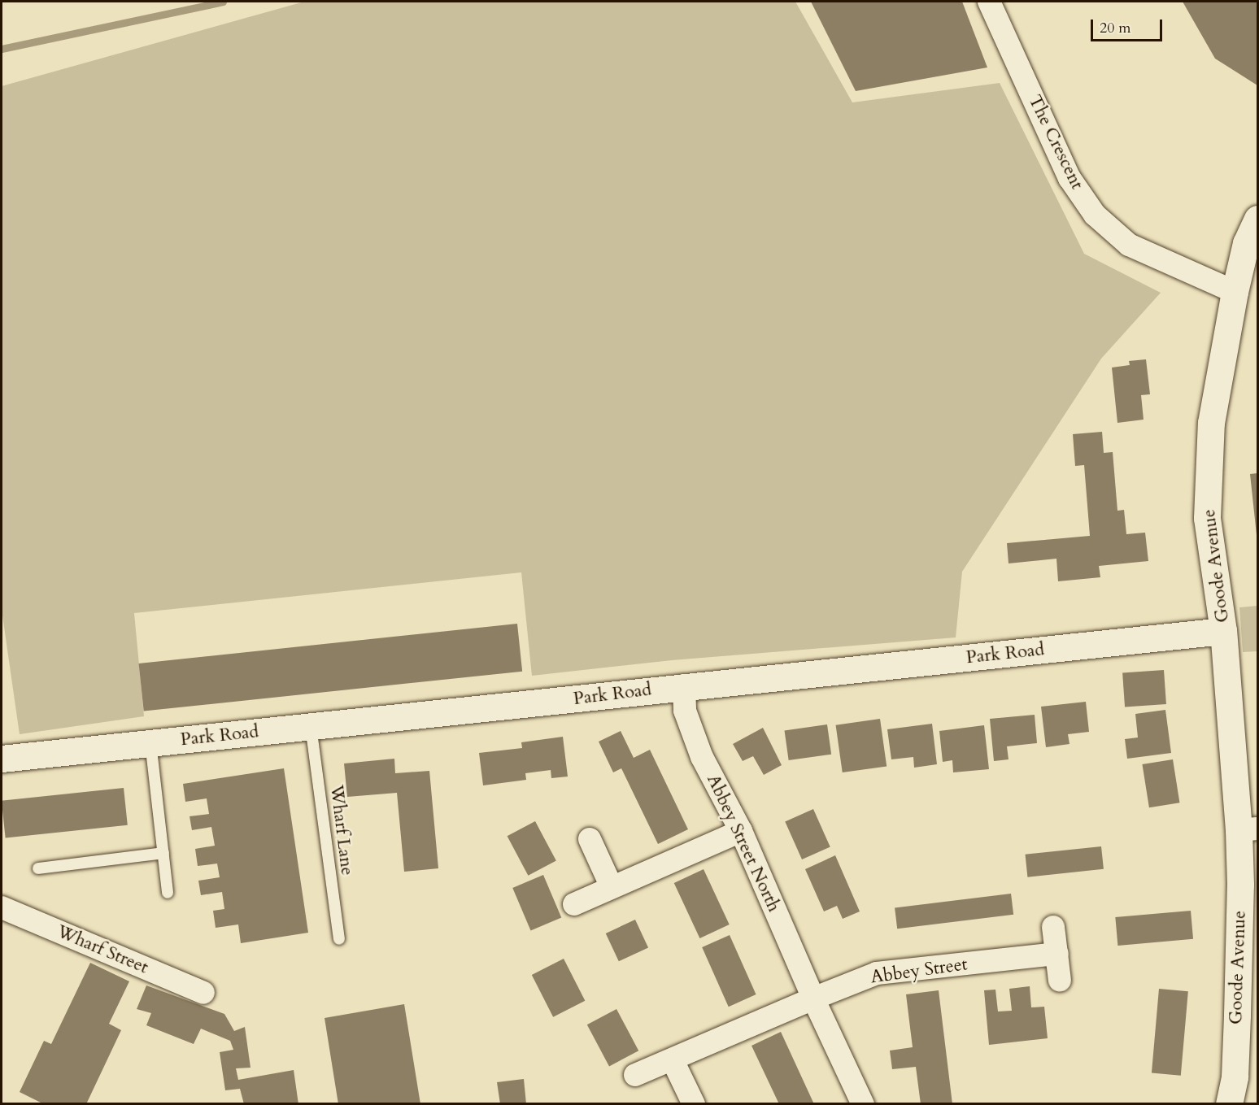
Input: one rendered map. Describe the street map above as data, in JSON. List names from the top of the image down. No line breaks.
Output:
{"streets":{"street":["The Crescent","Goode Avenue","Park Road","Abbey Street North","Wharf Street","Abbey Street"],"lane":["Wharf Lane"]},"crossings":[["The Crescent","Goode Avenue"],["Goode Avenue","Park Road"],["Park Road","Wharf Lane"],["Park Road","Abbey Street North"],["Abbey Street North","Abbey Street"]],"scale_bar":"20 m"}
